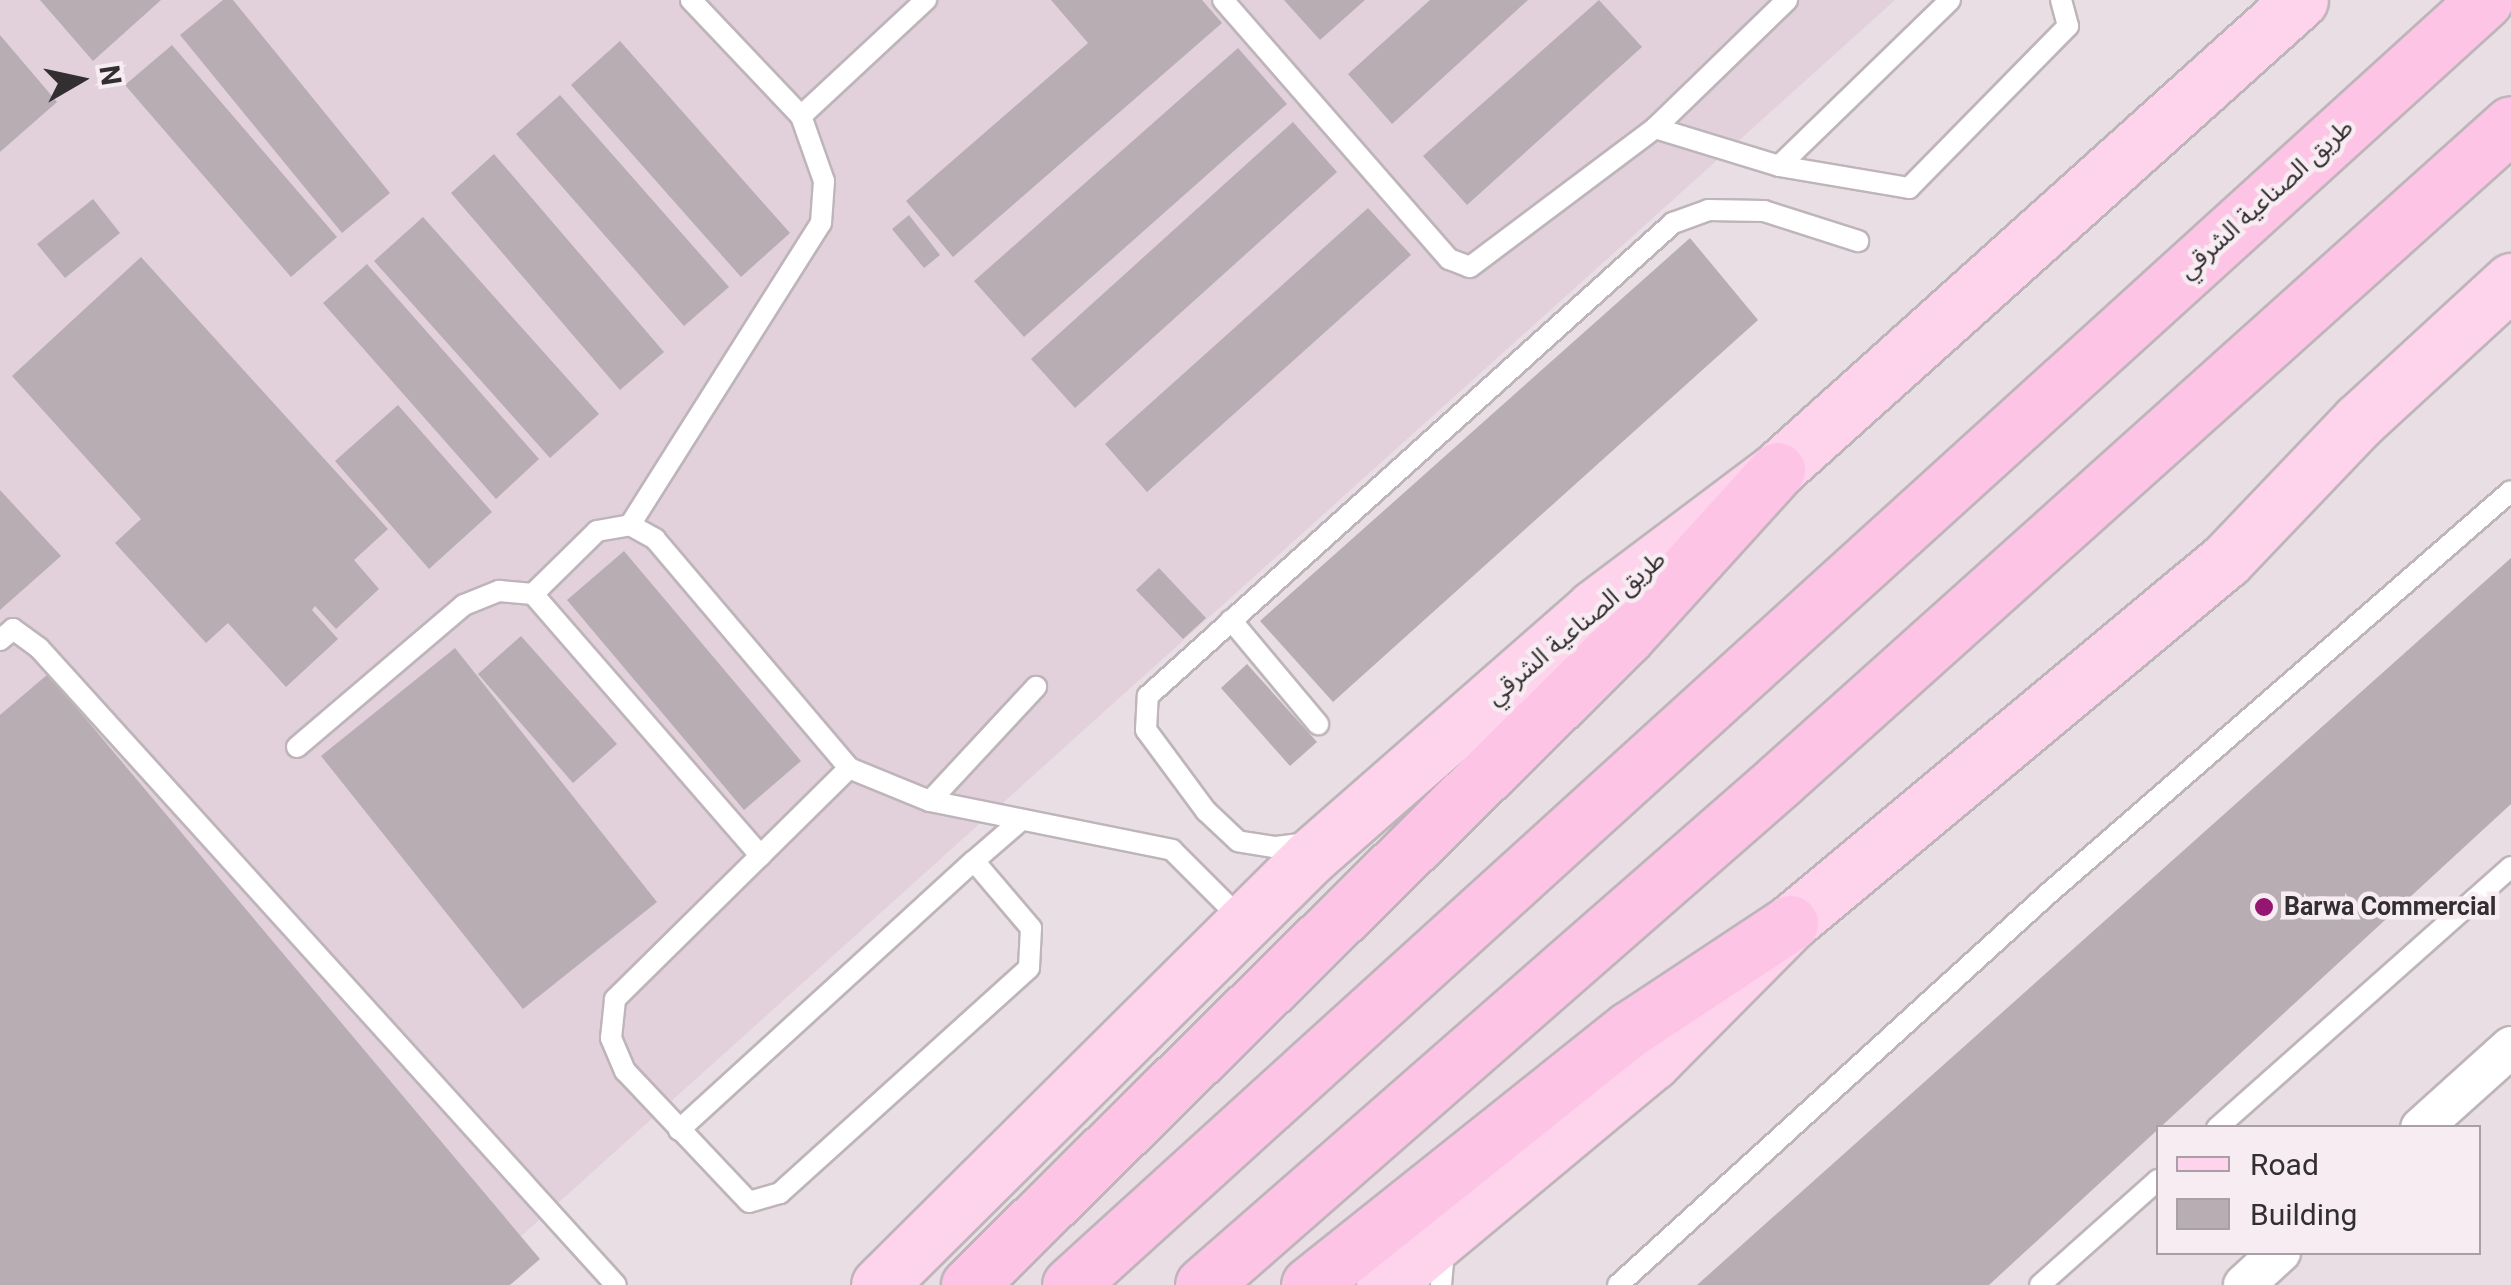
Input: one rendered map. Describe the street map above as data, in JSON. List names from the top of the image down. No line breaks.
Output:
{"streets":{"highway":["طريق الصناعية الشرقي"]},"places":["Barwa Commercial"],"legend":["Road","Building"],"north":"right"}
